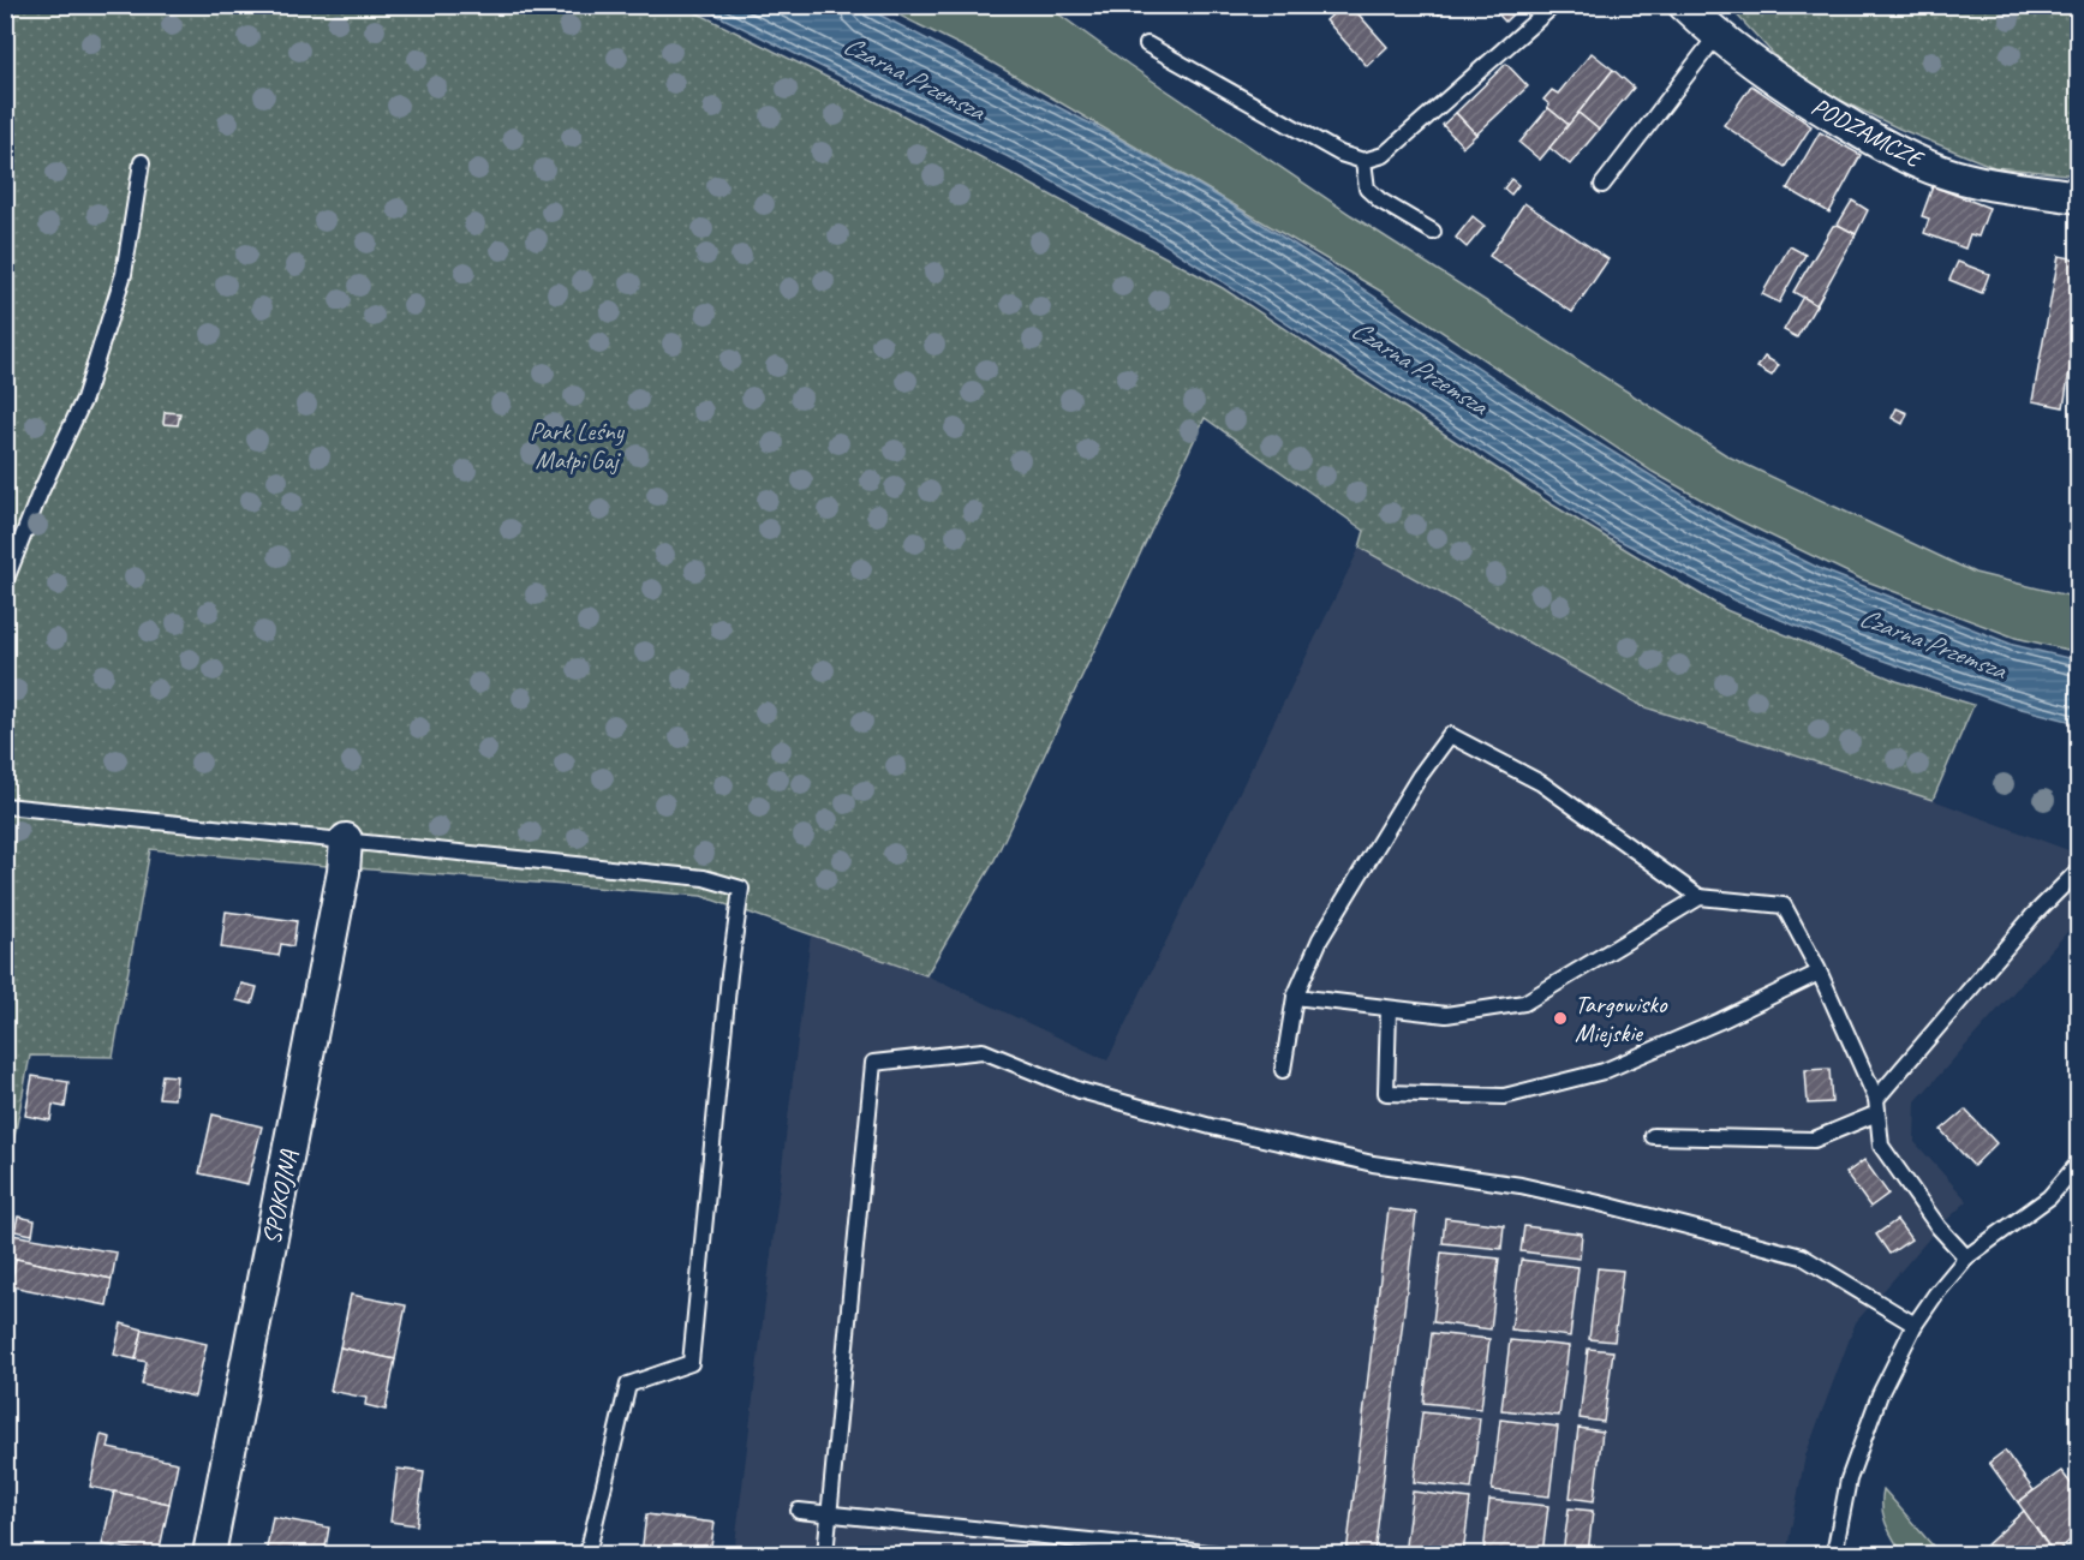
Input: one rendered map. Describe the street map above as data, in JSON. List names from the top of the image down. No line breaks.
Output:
{"streets":{"street":["PODZAMCZE","SPOKOJNA"]},"water":["Czarna Przemsza"],"parks":["Park Leśny Małpi Gaj"],"places":["Targowisko Miejskie"]}
